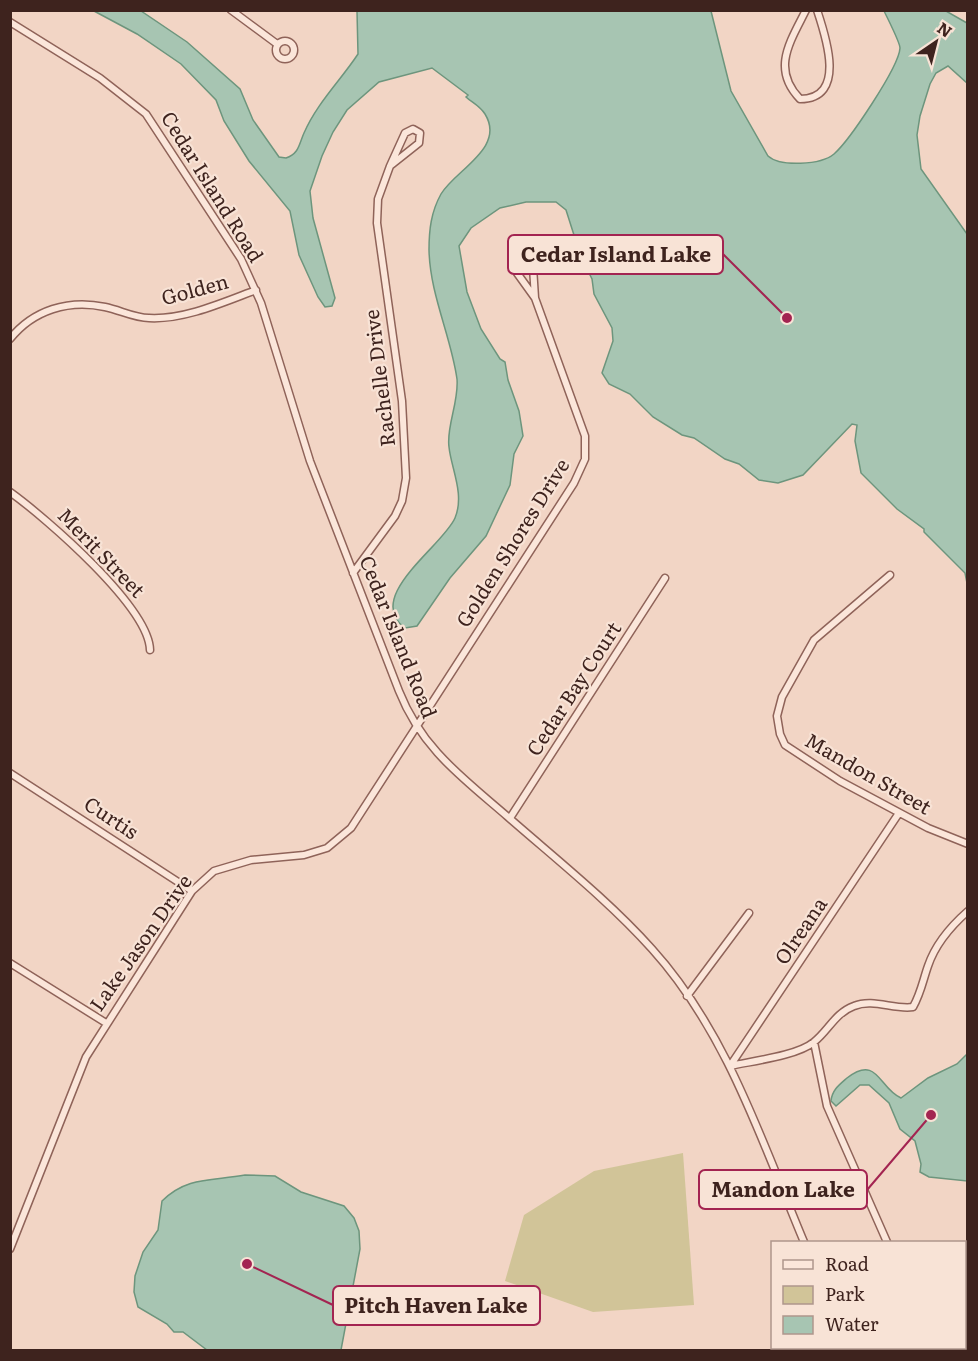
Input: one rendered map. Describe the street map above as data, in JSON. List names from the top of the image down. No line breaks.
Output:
{"streets":{"street":["Cedar Island Road","Golden","Rachelle Drive","Golden Shores Drive","Merit Street","Cedar Bay Court","Mandon Street","Curtis","Olreana","Lake Jason Drive"]},"crossings":[["Cedar Island Road","Golden"],["Cedar Island Road","Rachelle Drive"],["Cedar Island Road","Golden Shores Drive"],["Cedar Island Road","Cedar Bay Court"],["Cedar Island Road","Olreana"],["Cedar Island Road","Lake Jason Drive"],["Golden Shores Drive","Lake Jason Drive"],["Mandon Street","Olreana"],["Curtis","Lake Jason Drive"]],"places":["Cedar Island Lake","Mandon Lake","Pitch Haven Lake"],"legend":["Road","Park","Water"],"north":"top right"}
